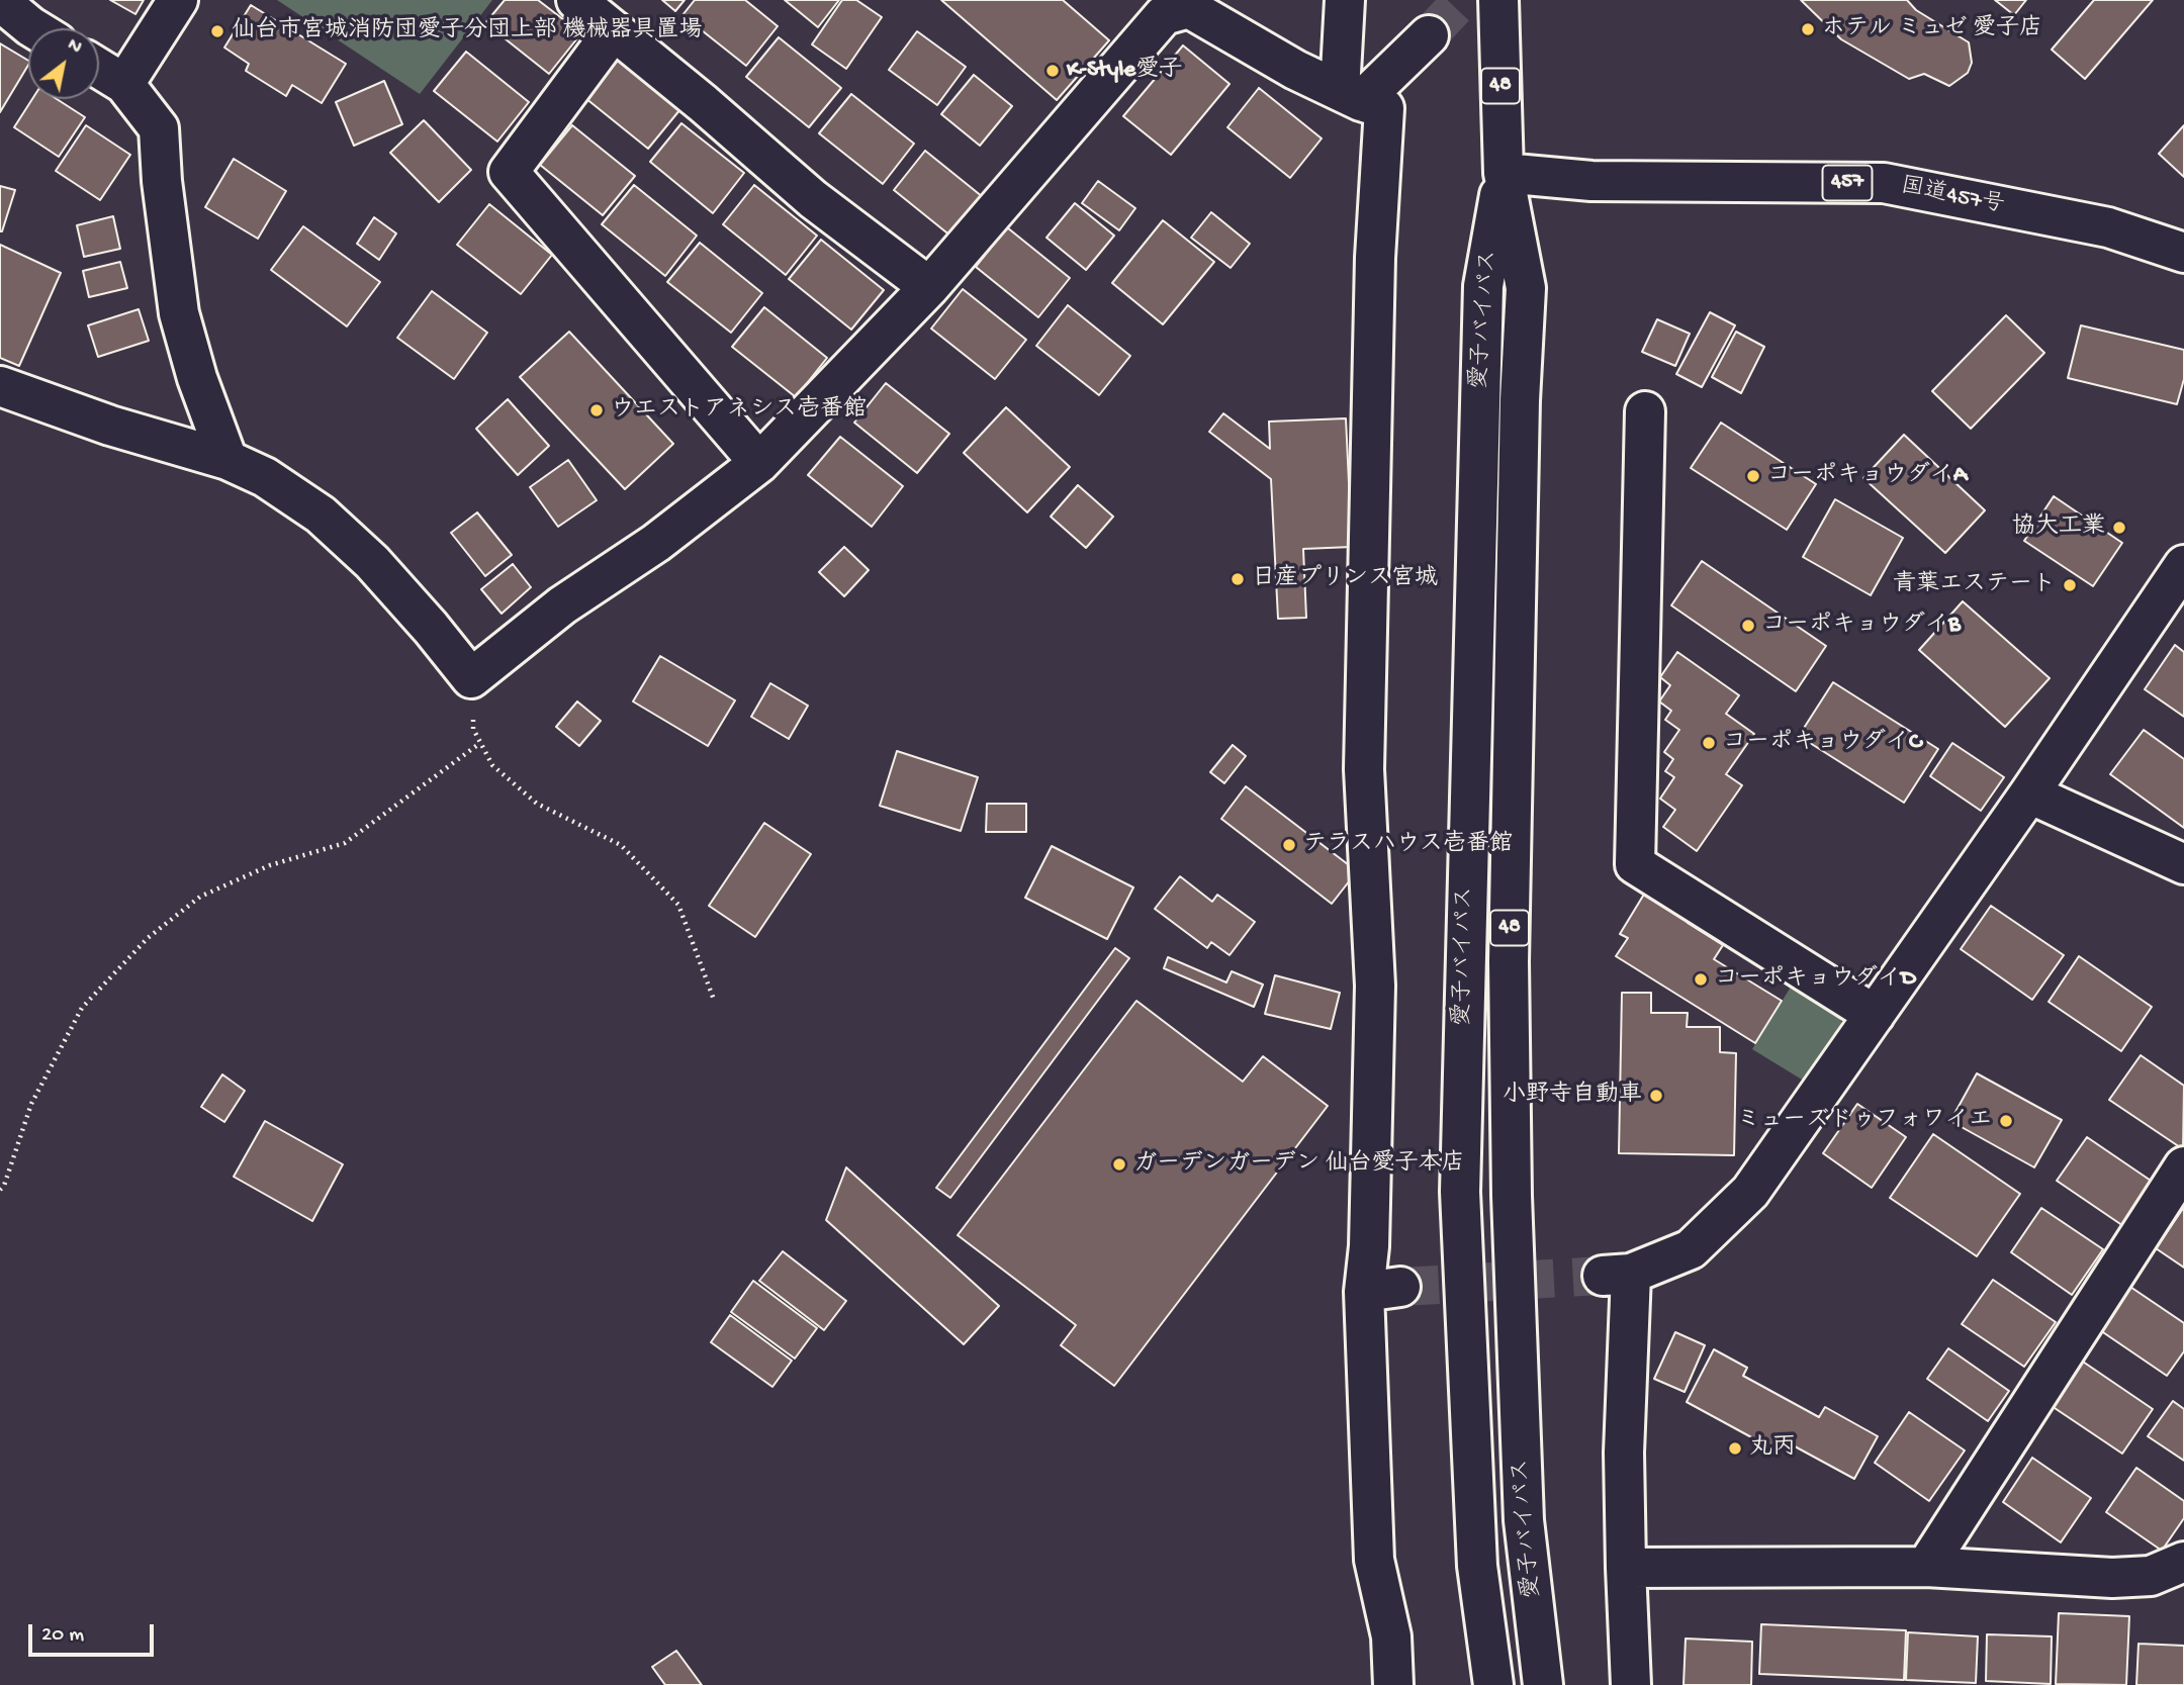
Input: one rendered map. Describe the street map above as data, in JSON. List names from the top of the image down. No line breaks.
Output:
{"streets":{"main road":["48","457","国道457号","愛子バイパス"]},"crossings":[["48","国道457号"],["48","愛子バイパス"],["国道457号","愛子バイパス"]],"places":["ホテル ミュゼ 愛子店","仙台市宮城消防団愛子分団上部 機械器具置場","K-Style愛子","ウエストアネシス壱番館","コーポキョウダイA","協大工業","日産プリンス宮城","青葉エステート","コーポキョウダイB","コーポキョウダイC","テラスハウス壱番館","コーポキョウダイD","小野寺自動車","ミューズドゥフォワイエ","ガーデンガーデン 仙台愛子本店","丸丙"],"scale_bar":"20 m","north":"top right"}
